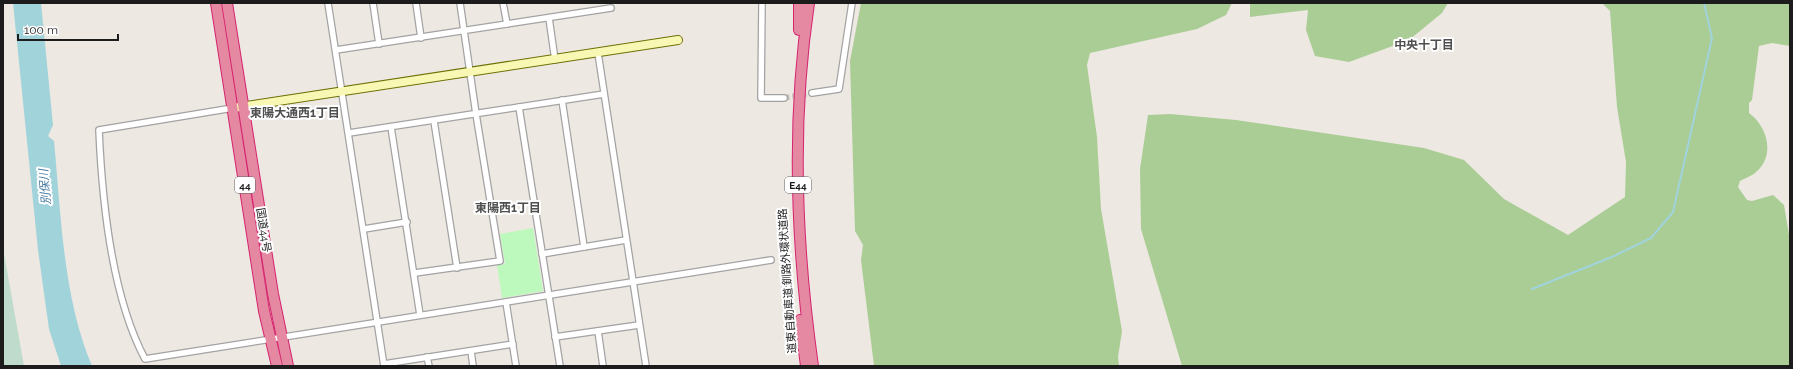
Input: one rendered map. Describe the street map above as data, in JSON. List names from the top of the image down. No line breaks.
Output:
{"streets":{"highway":["44","E44","国道44号","道東自動車道;釧路外環状道路"]},"districts":["中央十丁目","東陽大通西1丁目","東陽西1丁目"],"water":["別保川"],"scale_bar":"100 m"}
